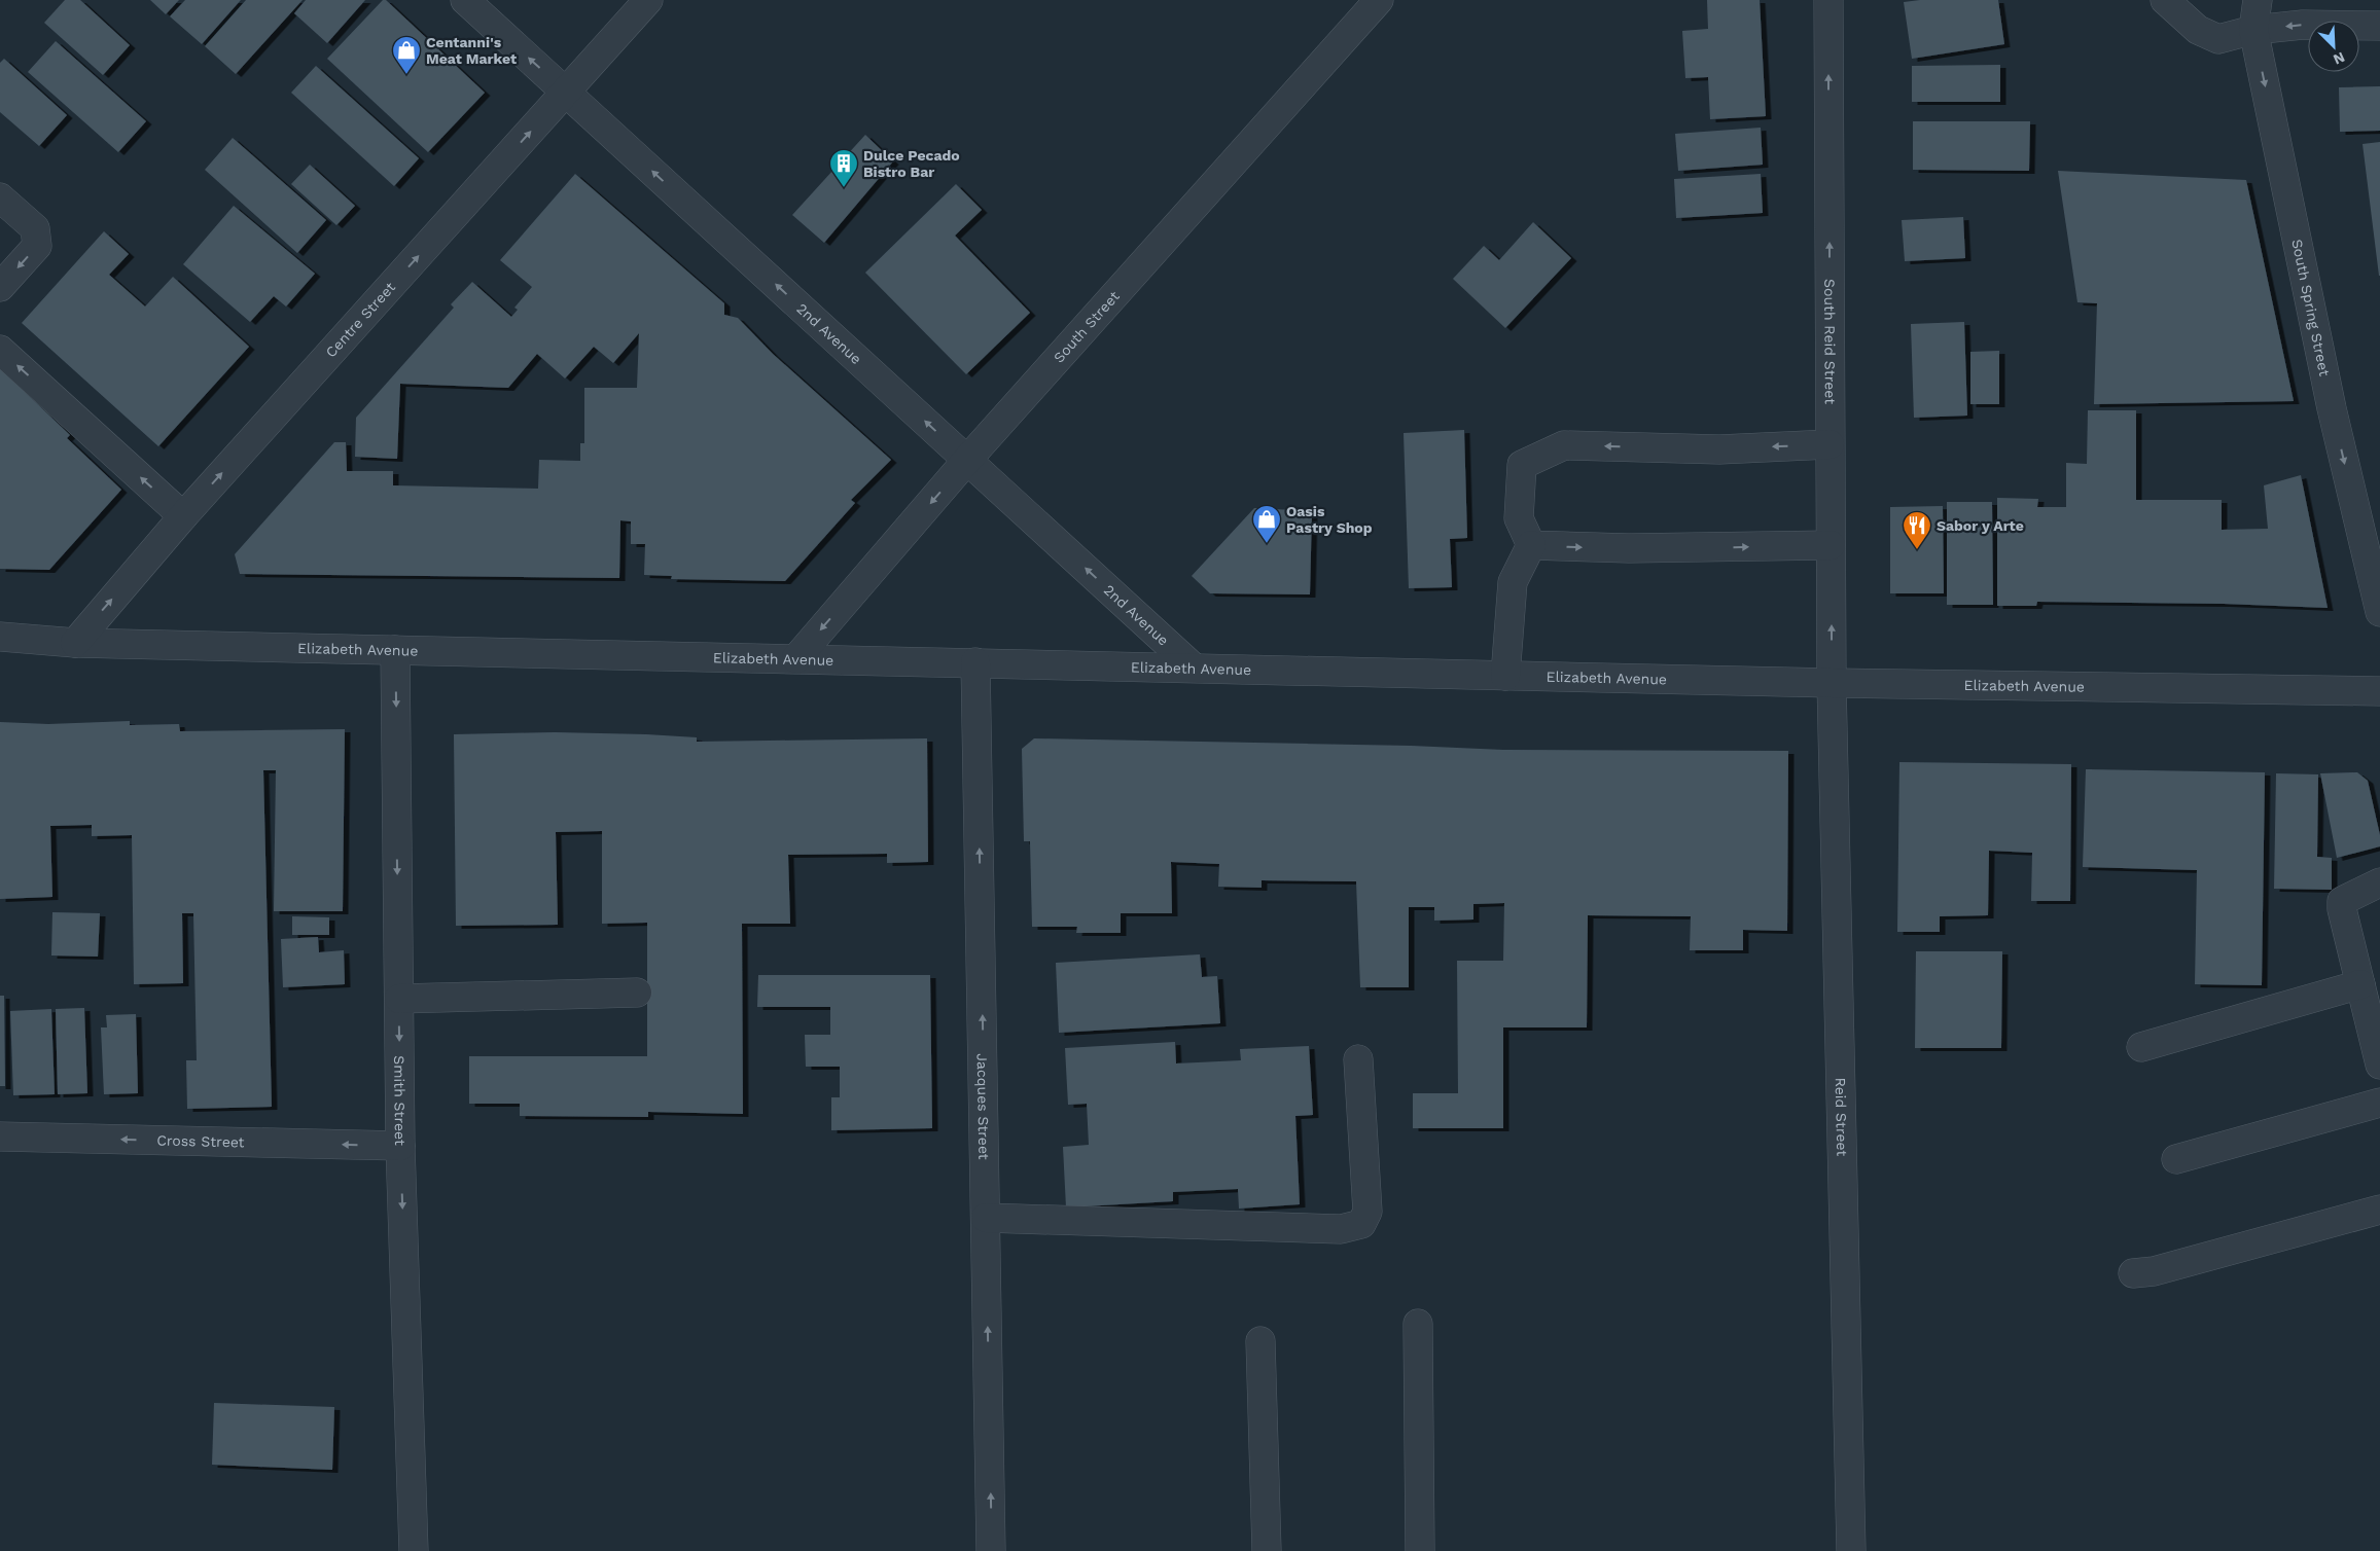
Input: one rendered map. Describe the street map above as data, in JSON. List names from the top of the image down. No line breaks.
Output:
{"streets":{"street":["South Spring Street","Centre Street","South Street","2nd Avenue","South Reid Street","Elizabeth Avenue","Smith Street","Jacques Street","Reid Street","Cross Street"]},"crossings":[["Centre Street","2nd Avenue"],["Centre Street","Elizabeth Avenue"],["South Street","2nd Avenue"],["South Street","Elizabeth Avenue"],["2nd Avenue","Elizabeth Avenue"],["South Reid Street","Elizabeth Avenue"],["South Reid Street","Reid Street"],["Elizabeth Avenue","Smith Street"],["Elizabeth Avenue","Jacques Street"],["Elizabeth Avenue","Reid Street"],["Smith Street","Cross Street"]],"one_way":["South Spring Street","Centre Street","2nd Avenue","South Reid Street","Smith Street","Jacques Street","Cross Street"],"places":{"shop":["Centanni's Meat Market","Oasis Pastry Shop"],"building":["Dulce Pecado Bistro Bar"],"restaurant":["Sabor y Arte"]},"north":"bottom right"}
